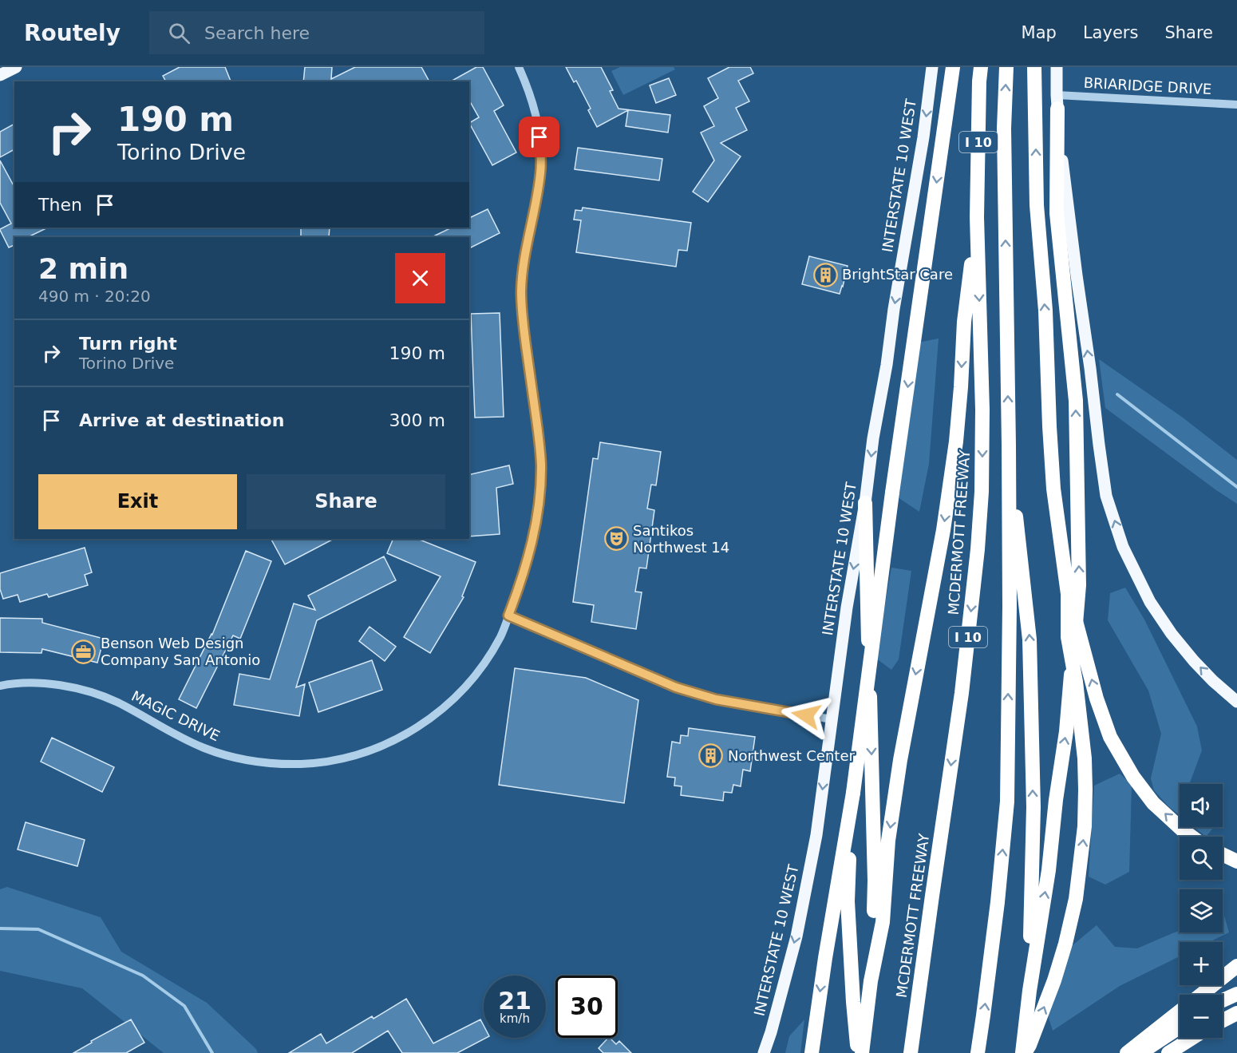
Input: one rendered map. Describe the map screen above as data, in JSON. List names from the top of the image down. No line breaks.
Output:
{"streets":{"highway":["I 10","MCDERMOTT FREEWAY"],"main road":["INTERSTATE 10 WEST"],"street":["BRIARIDGE DRIVE","MAGIC DRIVE"]},"one_way":["INTERSTATE 10 WEST"],"places":{"building":["BrightStar Care","Northwest Center"],"theatre":["Santikos Northwest 14"],"office":["Benson Web Design Company San Antonio"]},"page":{"header":"Routely","search":"Search here","nav":["Map","Layers","Share"],"turn":["190 m","Torino Drive"],"then":"Then","heading":["2 min","490 m · 20:20"],"list":[{"name":"Turn right","note":"Torino Drive","value":"190 m"},{"name":"Arrive at destination","value":"300 m"}],"buttons":["Exit","Share"],"map_buttons":["+","−"],"speed":"21 km/h","limit":"30"}}
